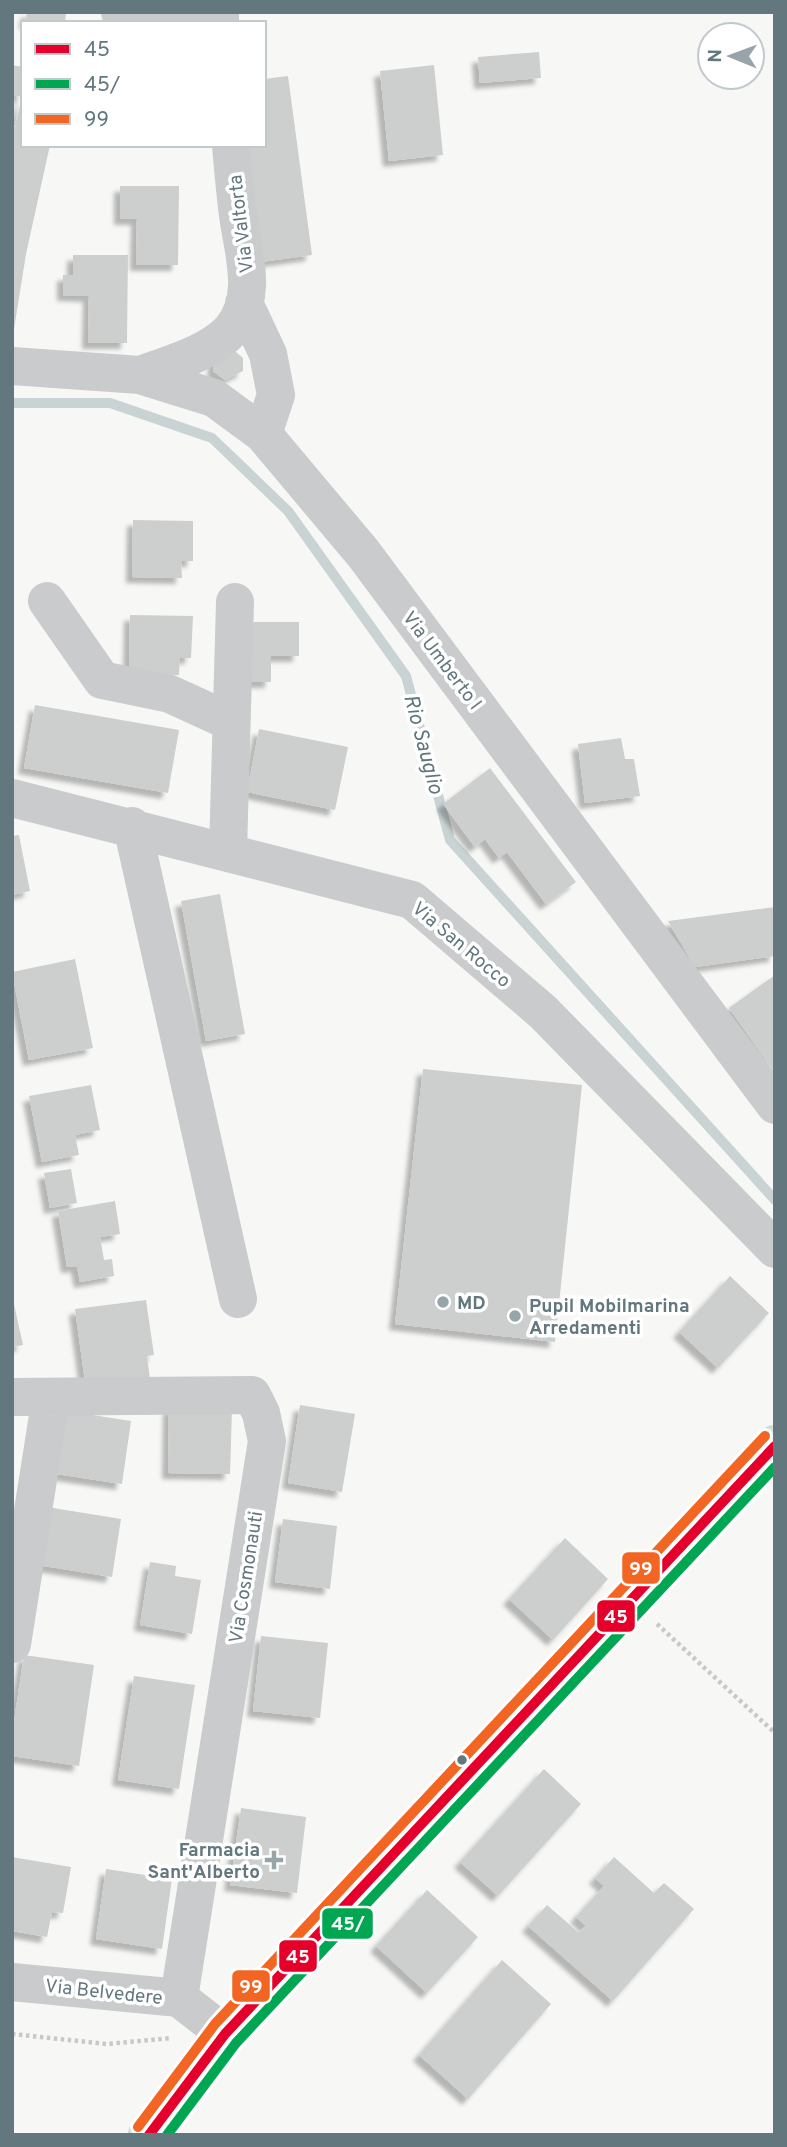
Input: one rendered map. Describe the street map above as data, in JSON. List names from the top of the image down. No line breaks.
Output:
{"streets":{"street":["Via Valtorta","Via Umberto I","Via San Rocco","Via Cosmonauti","Via Belvedere"]},"crossings":[["Via Valtorta","Via Umberto I"],["Via Cosmonauti","Via Belvedere"]],"water":["Rio Sauglio"],"places":{"other":["MD","Pupil Mobilmarina Arredamenti"],"health":["Farmacia Sant'Alberto"]},"lines":["transit line 99","transit line 45","transit line 45/"],"legend":["45","45/","99"],"north":"left"}
